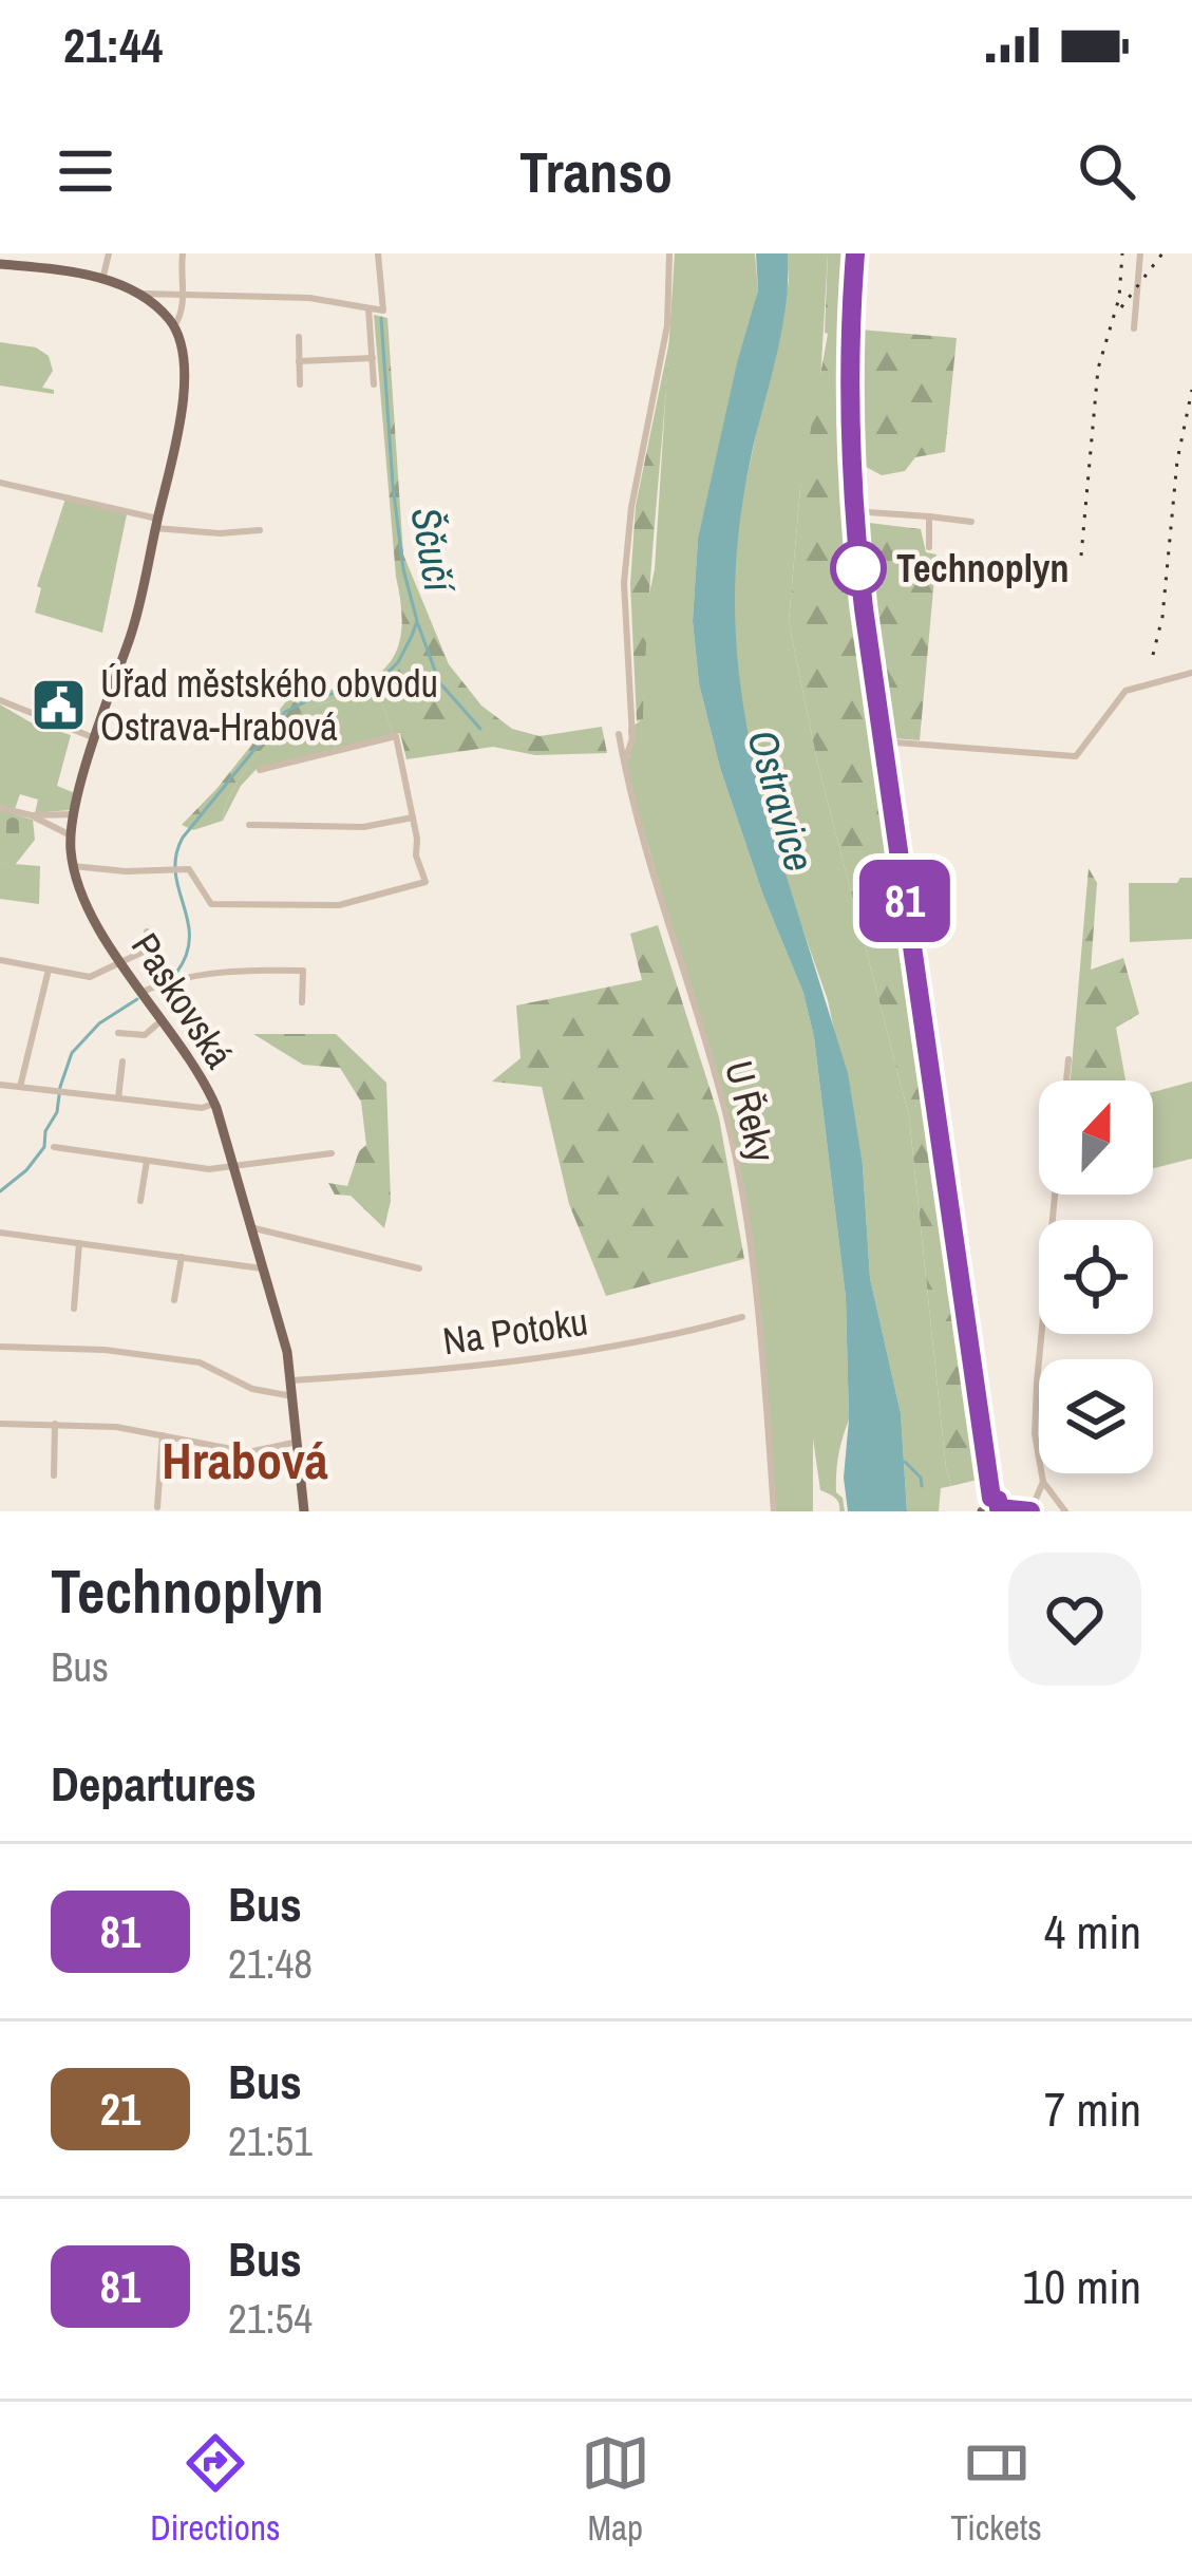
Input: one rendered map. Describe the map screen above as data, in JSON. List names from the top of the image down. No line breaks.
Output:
{"streets":{"main road":["Paskovská"],"street":["U Řeky","Na Potoku"]},"crossings":[["Paskovská","Na Potoku"]],"districts":["Hrabová"],"water":["Ščučí","Ostravice"],"places":{"other":["Technoplyn"],"public building":["Úřad městského obvodu Ostrava-Hrabová"]},"lines":["bus line 81"],"north":"top","page":{"status":"21:44","header":"Transo","on_map":"81","heading":[["Technoplyn","Bus"],"Departures"],"list":[{"mark":"81","name":"Bus","note":"21:48","value":"4 min"},{"mark":"21","name":"Bus","note":"21:51","value":"7 min"},{"mark":"81","name":"Bus","note":"21:54","value":"10 min"}],"tabs":["Directions","Map","Tickets"]}}
